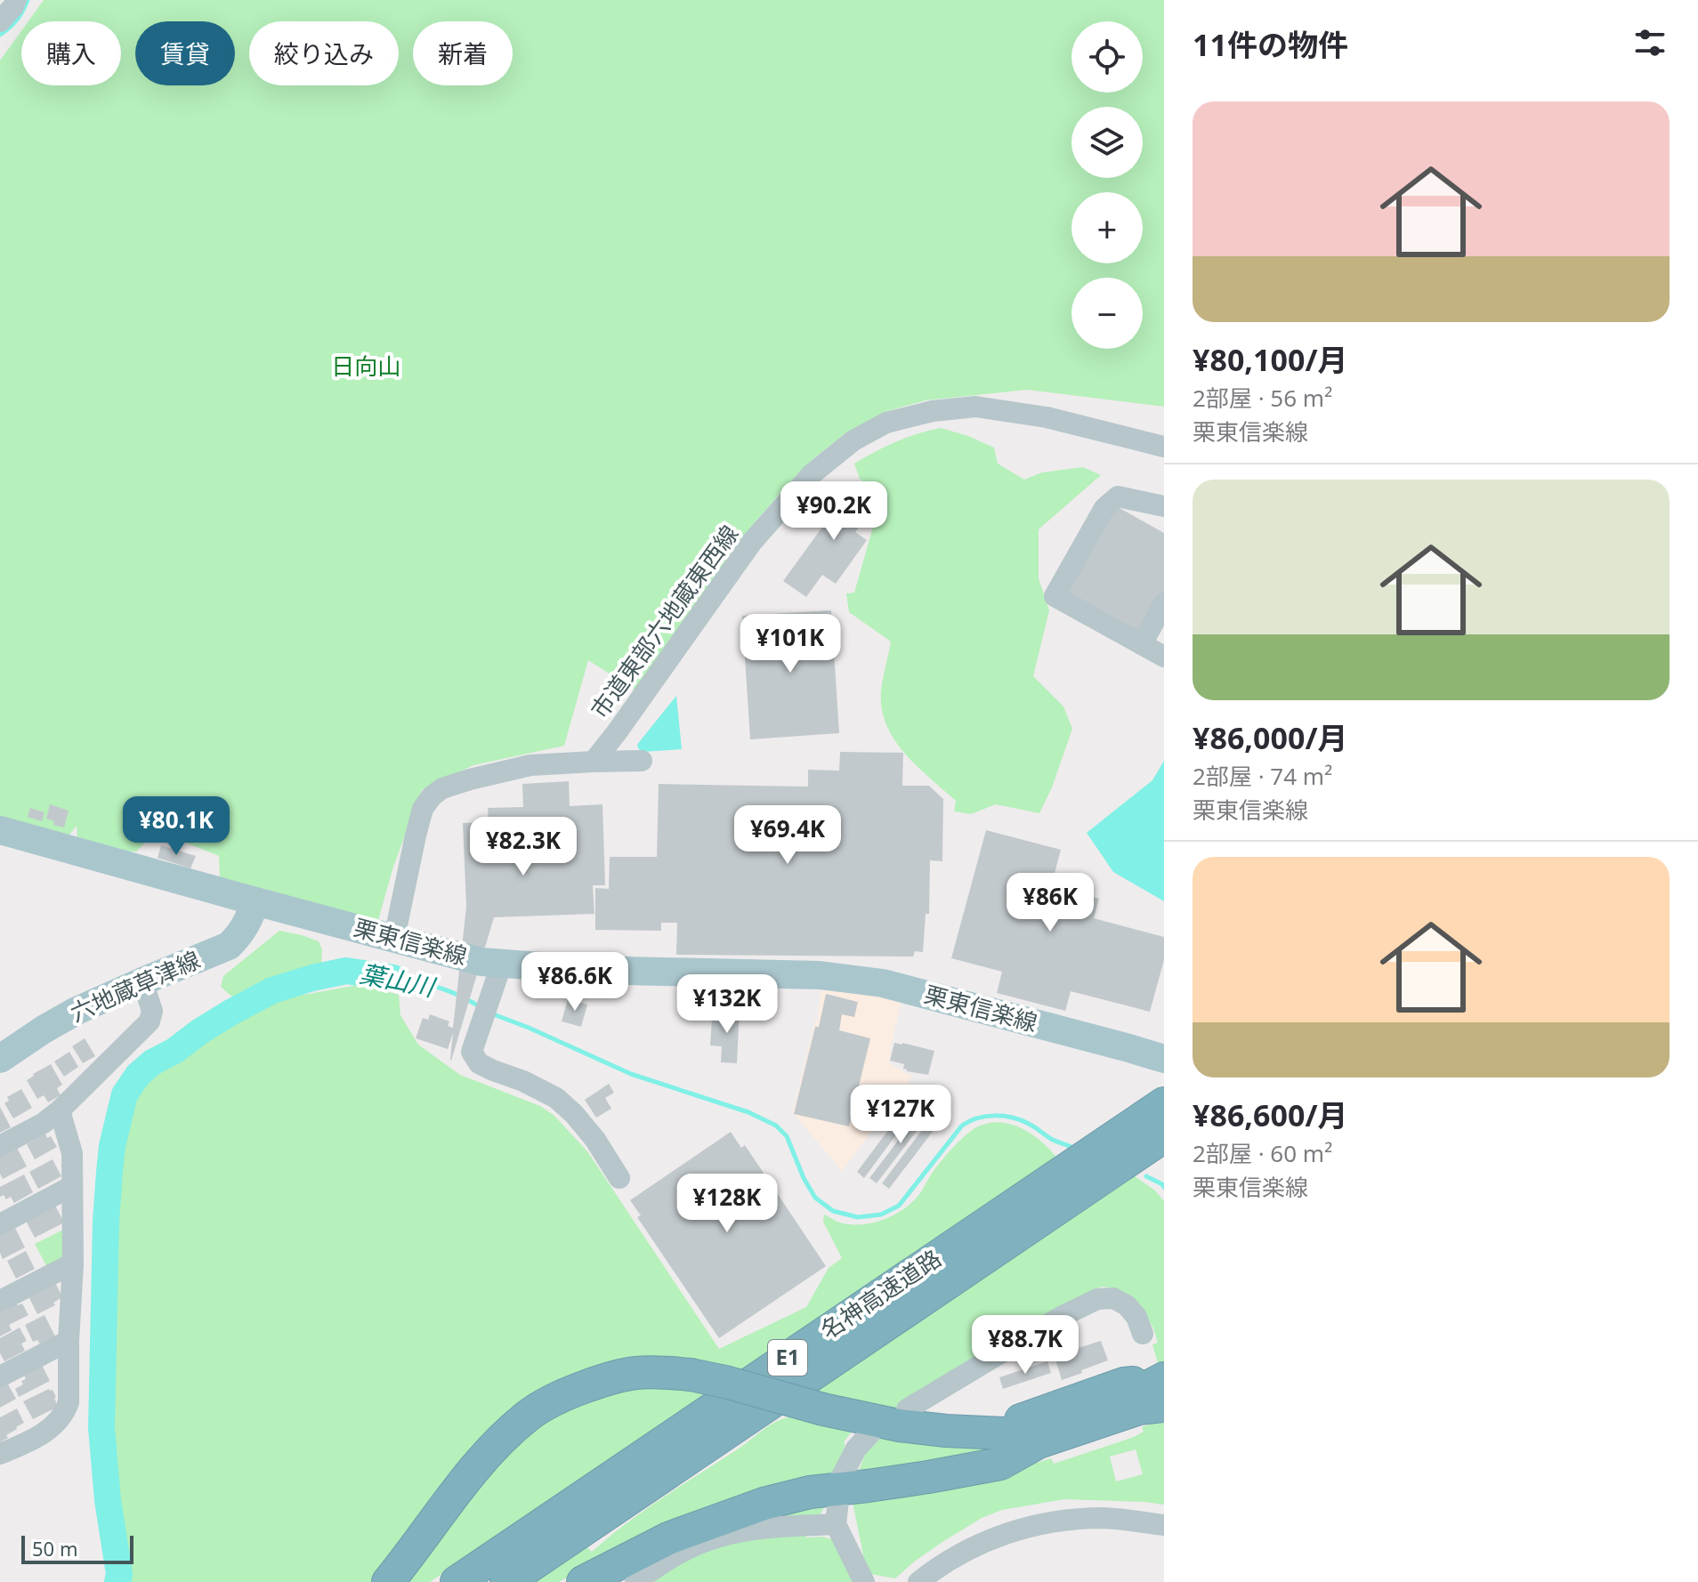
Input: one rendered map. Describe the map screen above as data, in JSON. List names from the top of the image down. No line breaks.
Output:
{"streets":{"highway":["名神高速道路","E1"],"main road":["栗東信楽線","六地蔵草津線"],"street":["市道東部六地蔵東西線"]},"crossings":[["栗東信楽線","六地蔵草津線"]],"water":["葉山川"],"parks":["日向山"],"scale_bar":"50 m","page":{"heading":"11件の物件","map_buttons":["+","−"],"chip":["購入","賃貸","絞り込み","新着"],"list":[{"name":"¥80,100/月","note":"2部屋 · 56 m² · 栗東信楽線"},{"name":"¥86,000/月","note":"2部屋 · 74 m² · 栗東信楽線"},{"name":"¥86,600/月","note":"2部屋 · 60 m² · 栗東信楽線"}],"price":["¥90.2K","¥101K","¥80.1K","¥69.4K","¥82.3K","¥86K","¥86.6K","¥132K","¥127K","¥128K","¥88.7K"],"scale":"50 m"}}
